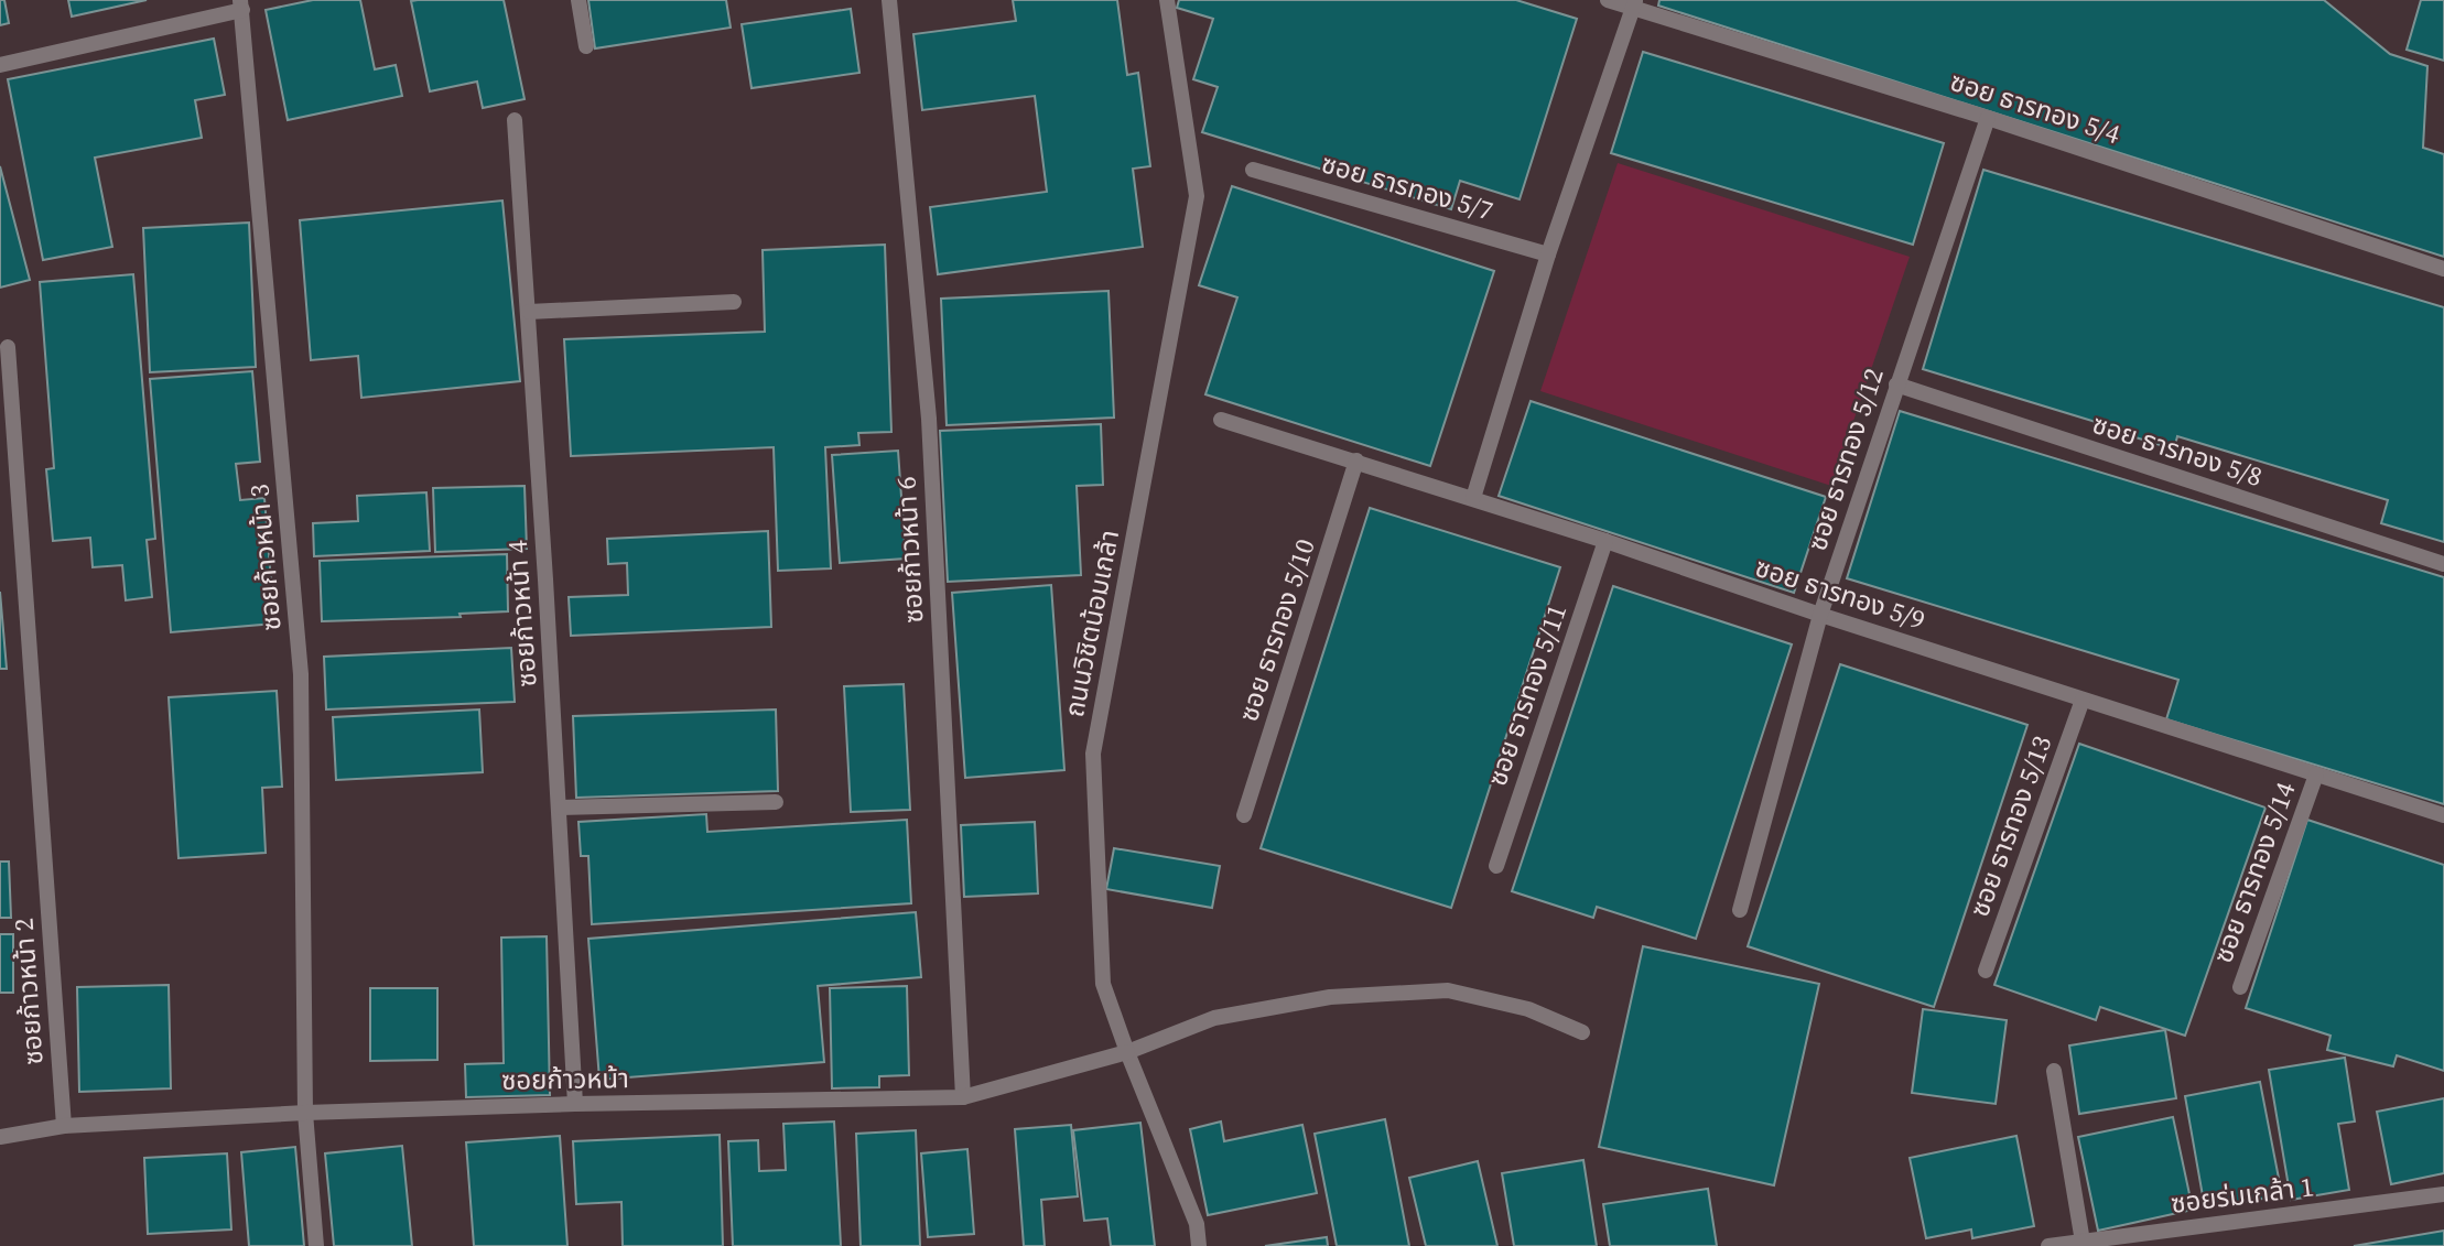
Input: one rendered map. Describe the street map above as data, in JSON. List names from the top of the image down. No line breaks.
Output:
{"streets":{"street":["ซอย ธารทอง 5/4","ซอย ธารทอง 5/7","ซอย ธารทอง 5/8","ซอย ธารทอง 5/12","ซอยก้าวหน้า 6","ซอยก้าวหน้า 3","ซอย ธารทอง 5/9","ซอยก้าวหน้า 4","ถนนวิชิตน้อมเกล้า","ซอย ธารทอง 5/10","ซอย ธารทอง 5/11","ซอย ธารทอง 5/13","ซอย ธารทอง 5/14","ซอยก้าวหน้า 2","ซอยก้าวหน้า","ซอยร่มเกล้า 1"]},"crossings":[["ซอย ธารทอง 5/4","ซอย ธารทอง 5/12"],["ซอย ธารทอง 5/8","ซอย ธารทอง 5/12"],["ซอย ธารทอง 5/12","ซอย ธารทอง 5/9"],["ซอยก้าวหน้า 6","ซอยก้าวหน้า"],["ซอยก้าวหน้า 3","ซอยก้าวหน้า"],["ซอย ธารทอง 5/9","ซอย ธารทอง 5/10"],["ซอย ธารทอง 5/9","ซอย ธารทอง 5/11"],["ซอย ธารทอง 5/9","ซอย ธารทอง 5/13"],["ซอย ธารทอง 5/9","ซอย ธารทอง 5/14"],["ซอยก้าวหน้า 4","ซอยก้าวหน้า"],["ถนนวิชิตน้อมเกล้า","ซอยก้าวหน้า"],["ซอยก้าวหน้า 2","ซอยก้าวหน้า"]]}
